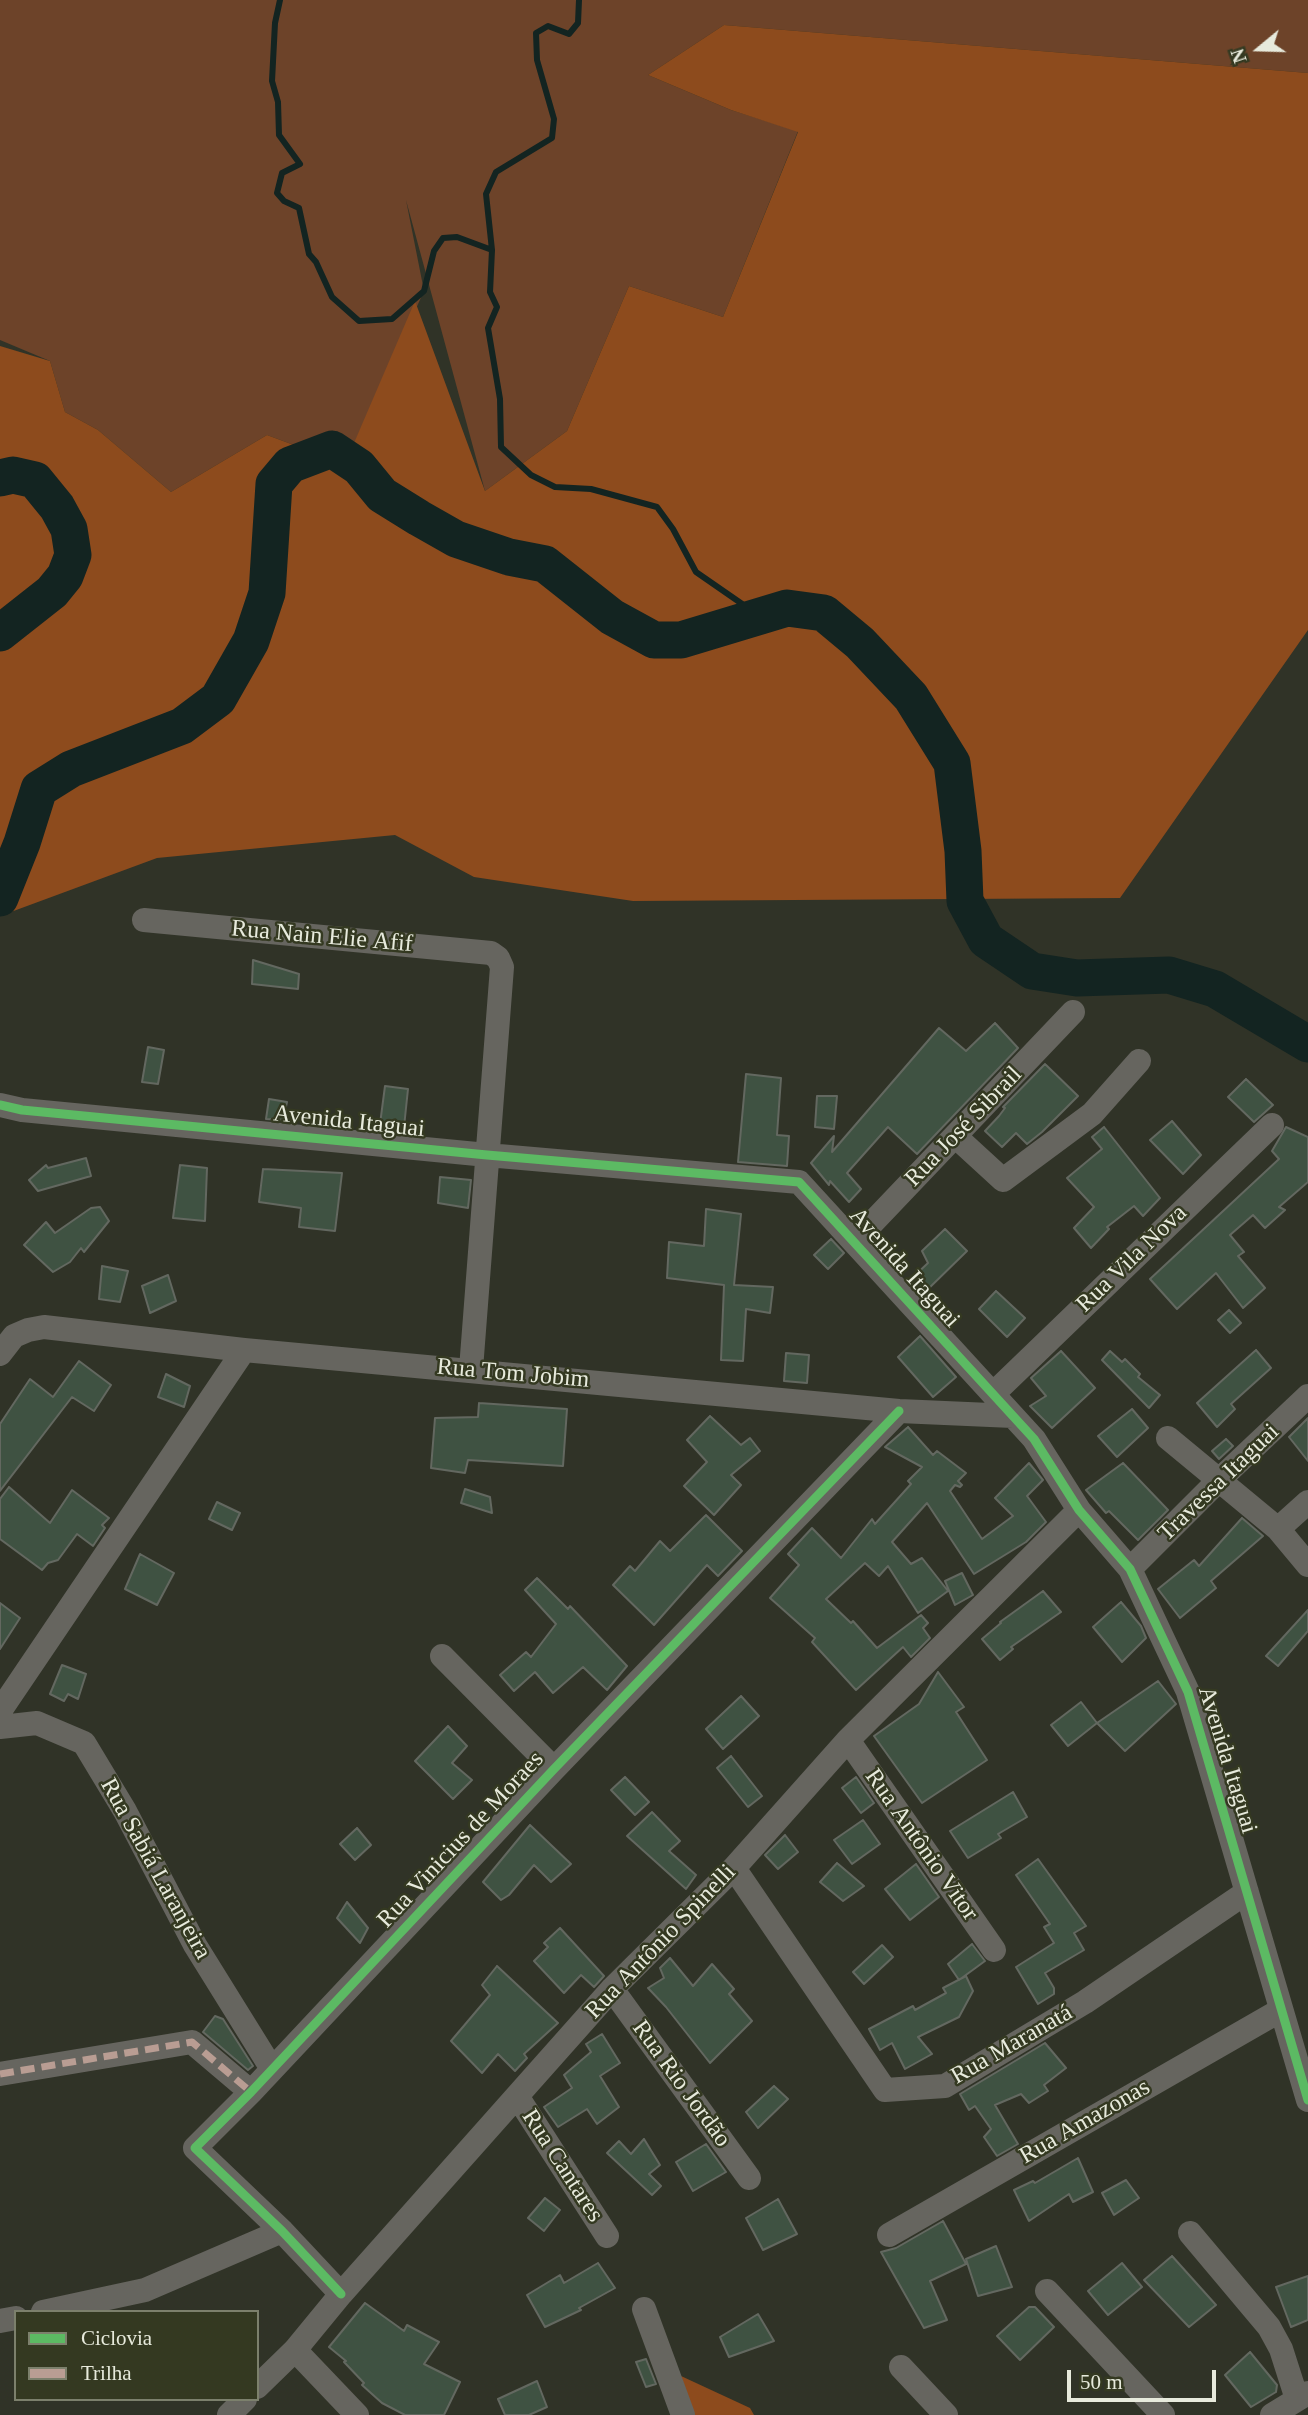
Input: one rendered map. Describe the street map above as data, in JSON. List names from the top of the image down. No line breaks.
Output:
{"streets":{"street":["Rua Nain Elie Afif","Avenida Itaguai","Rua José Sibrail","Rua Vila Nova","Rua Tom Jobim","Travessa Itaguai","Rua Vinicius de Moraes","Rua Antônio Vitor","Rua Sabiá Laranjeira","Rua Antônio Spinelli","Rua Maranatá","Rua Rio Jordão","Rua Amazonas","Rua Cantares"]},"crossings":[["Rua Nain Elie Afif","Avenida Itaguai"],["Avenida Itaguai","Rua José Sibrail"],["Avenida Itaguai","Rua Vila Nova"],["Avenida Itaguai","Rua Tom Jobim"],["Avenida Itaguai","Travessa Itaguai"],["Avenida Itaguai","Rua Antônio Spinelli"],["Avenida Itaguai","Rua Maranatá"],["Avenida Itaguai","Rua Amazonas"],["Rua Tom Jobim","Rua Vinicius de Moraes"],["Rua Vinicius de Moraes","Rua Sabiá Laranjeira"],["Rua Vinicius de Moraes","Rua Antônio Spinelli"],["Rua Antônio Vitor","Rua Antônio Spinelli"],["Rua Antônio Spinelli","Rua Maranatá"],["Rua Antônio Spinelli","Rua Rio Jordão"],["Rua Antônio Spinelli","Rua Cantares"]],"legend":["Ciclovia","Trilha"],"scale_bar":"50 m","north":"left"}
